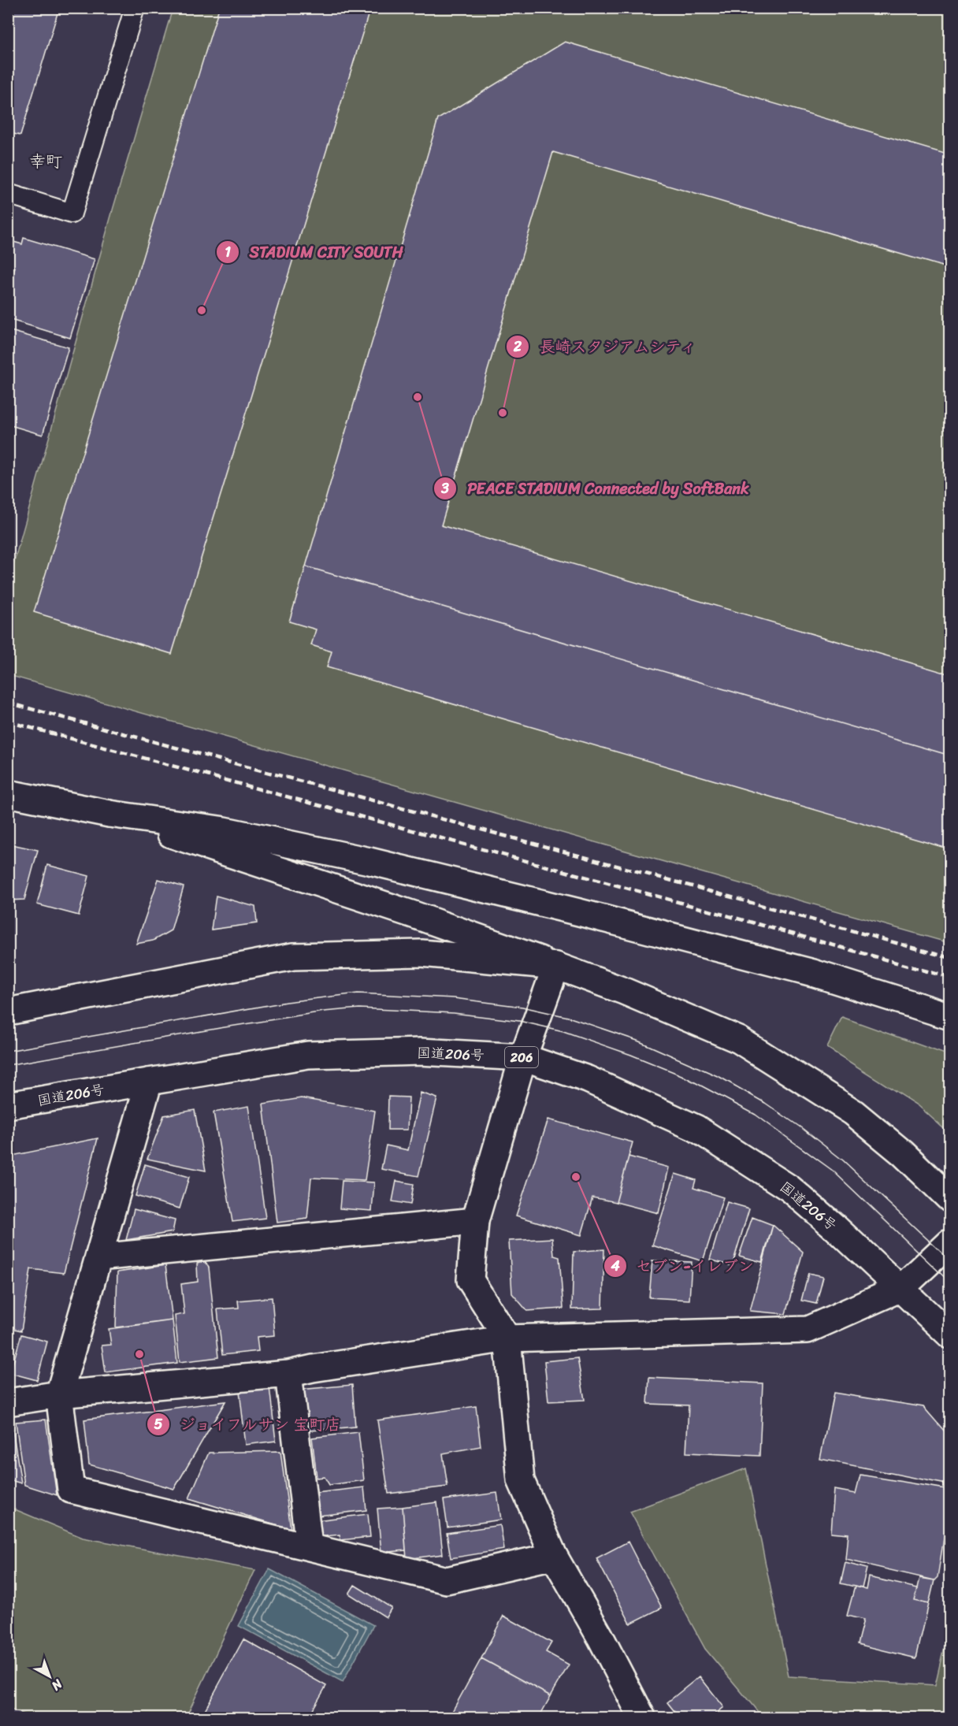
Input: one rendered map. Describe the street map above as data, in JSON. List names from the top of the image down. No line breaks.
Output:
{"streets":{"main road":["国道206号","206"]},"districts":["幸町"],"places":["STADIUM CITY SOUTH","PEACE STADIUM Connected by SoftBank","長崎スタジアムシティ","セブン-イレブン","ジョイフルサン 宝町店"],"north":"bottom right"}
